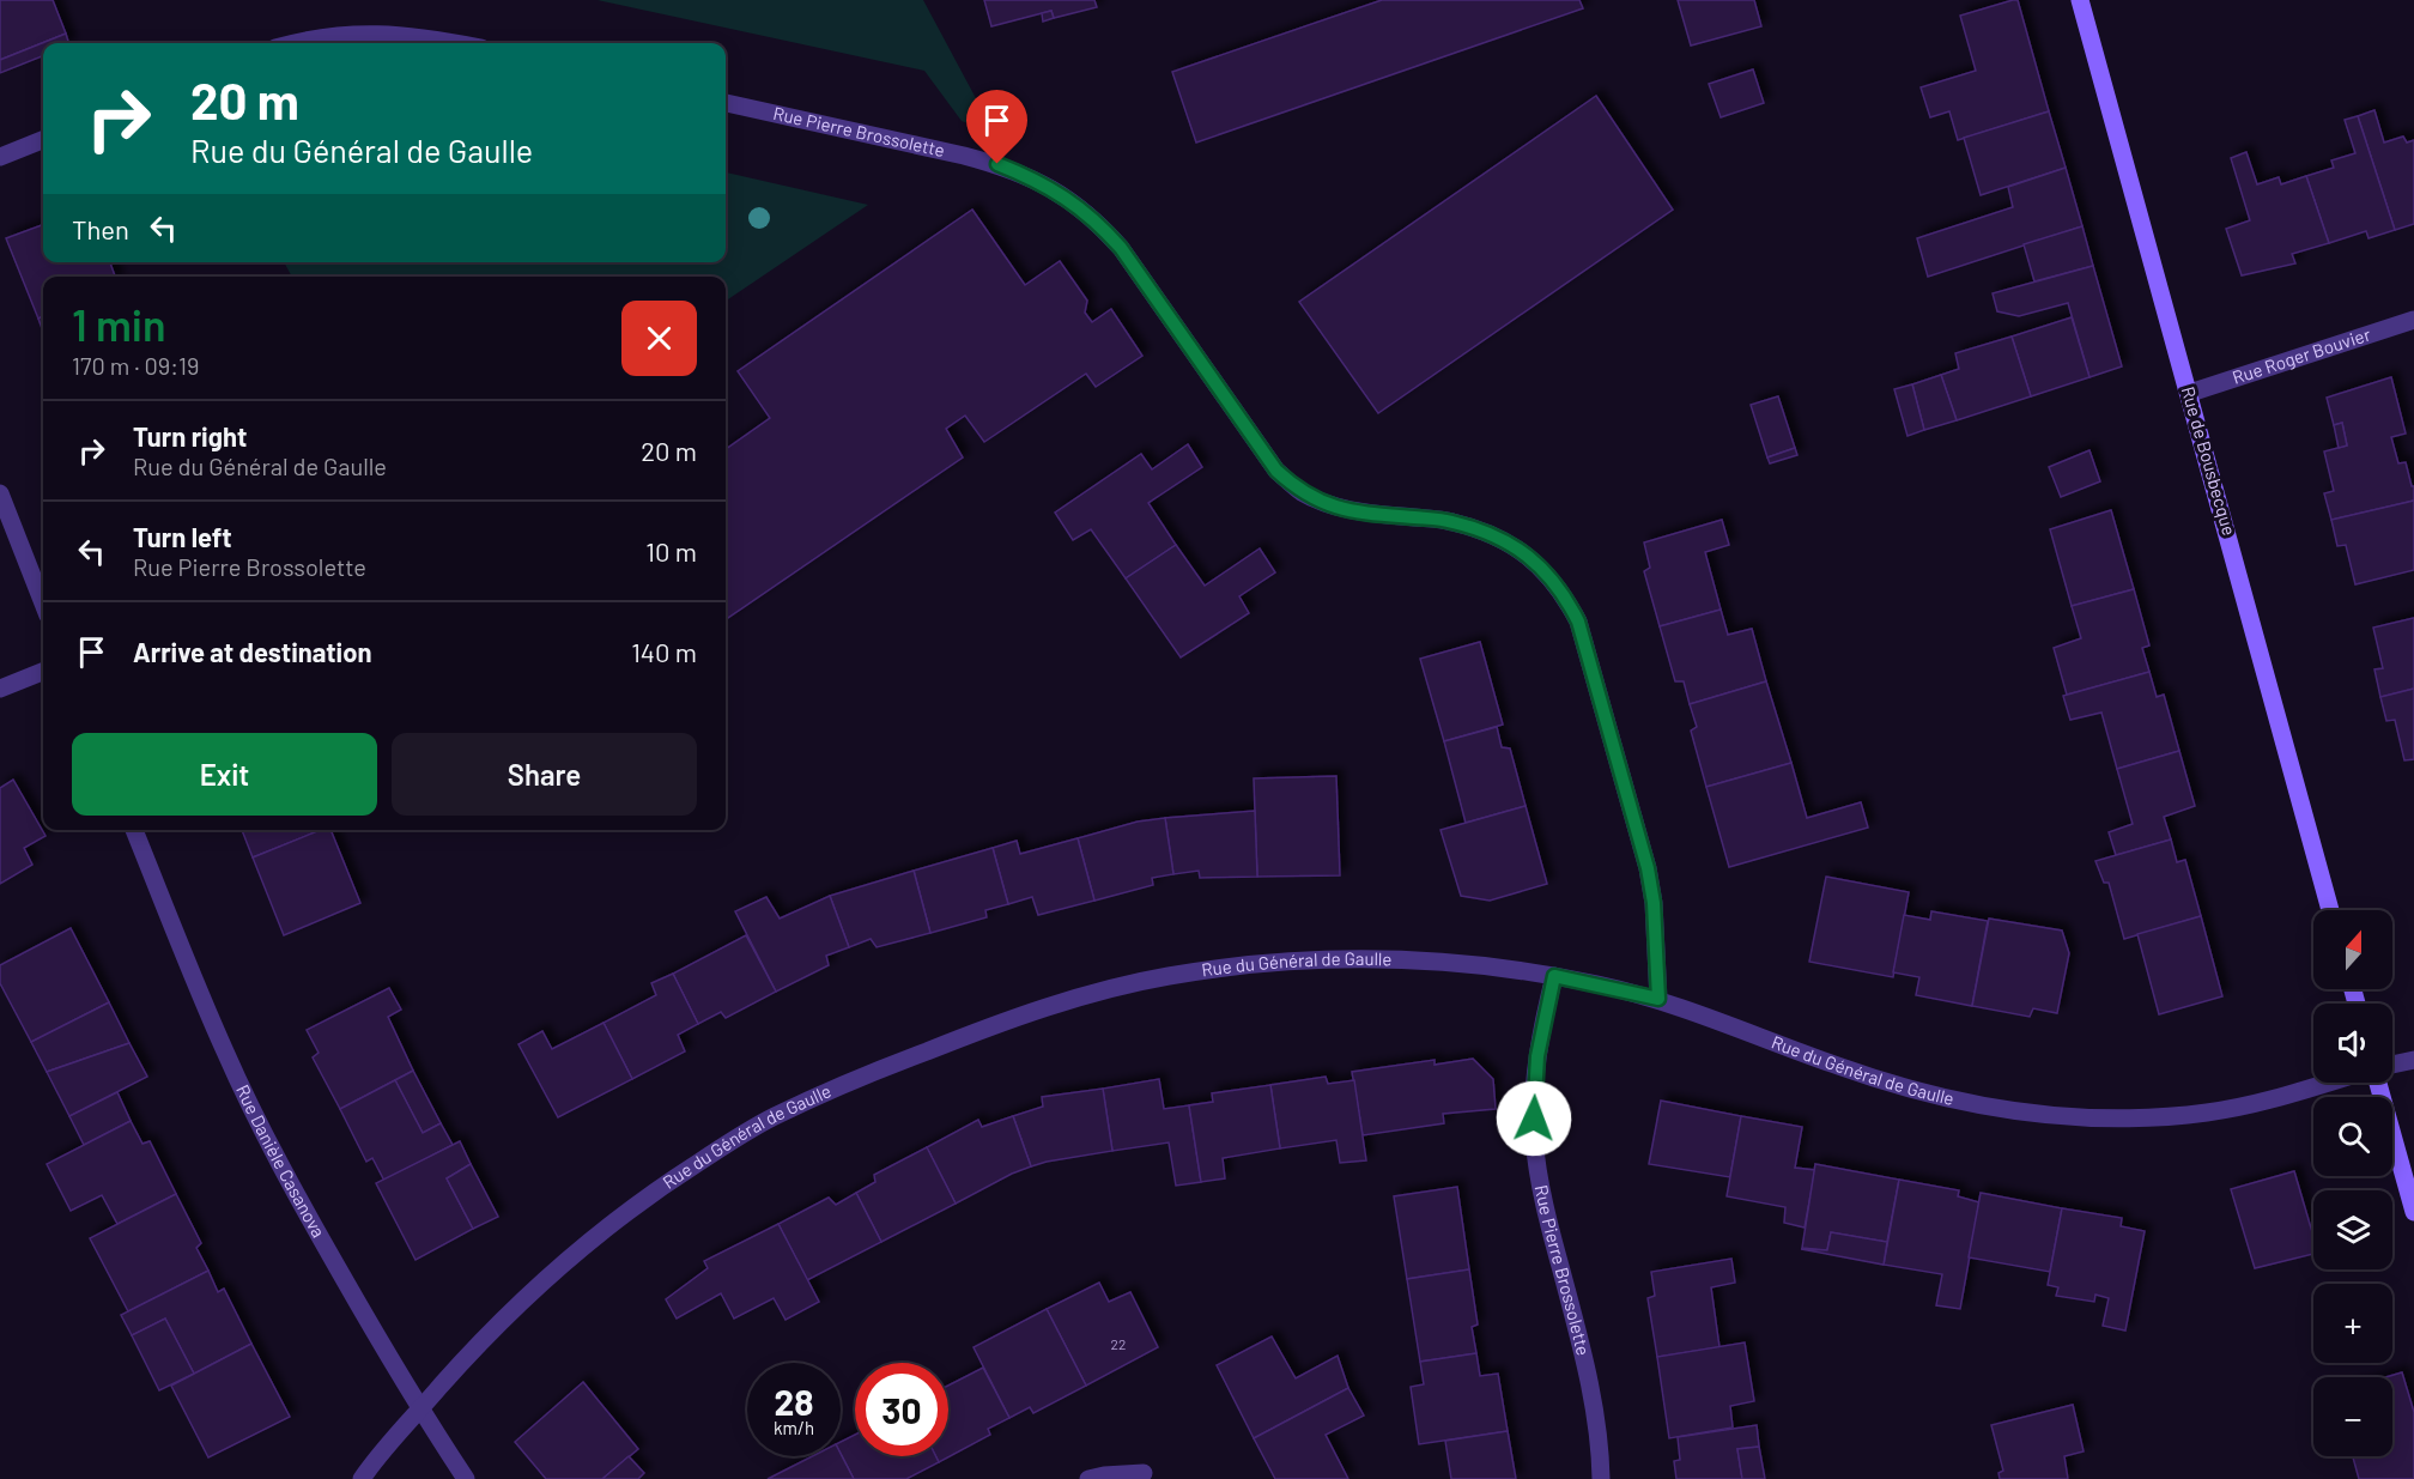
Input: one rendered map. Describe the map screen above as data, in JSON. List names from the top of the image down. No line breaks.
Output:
{"streets":{"street":["Rue Pierre Brossolette","Rue Roger Bouvier","Rue de Bousbecque","Rue du Général de Gaulle","Rue Danièle Casanova"]},"crossings":[["Rue Pierre Brossolette","Rue du Général de Gaulle"],["Rue Roger Bouvier","Rue de Bousbecque"],["Rue du Général de Gaulle","Rue Danièle Casanova"]],"house_numbers":["22"],"north":"top","page":{"turn":["20 m","Rue du Général de Gaulle"],"then":"Then","heading":["1 min","170 m · 09:19"],"list":[{"name":"Turn right","note":"Rue du Général de Gaulle","value":"20 m"},{"name":"Turn left","note":"Rue Pierre Brossolette","value":"10 m"},{"name":"Arrive at destination","value":"140 m"}],"buttons":["Exit","Share"],"map_buttons":["+","−"],"speed":"28 km/h","limit":"30"}}
